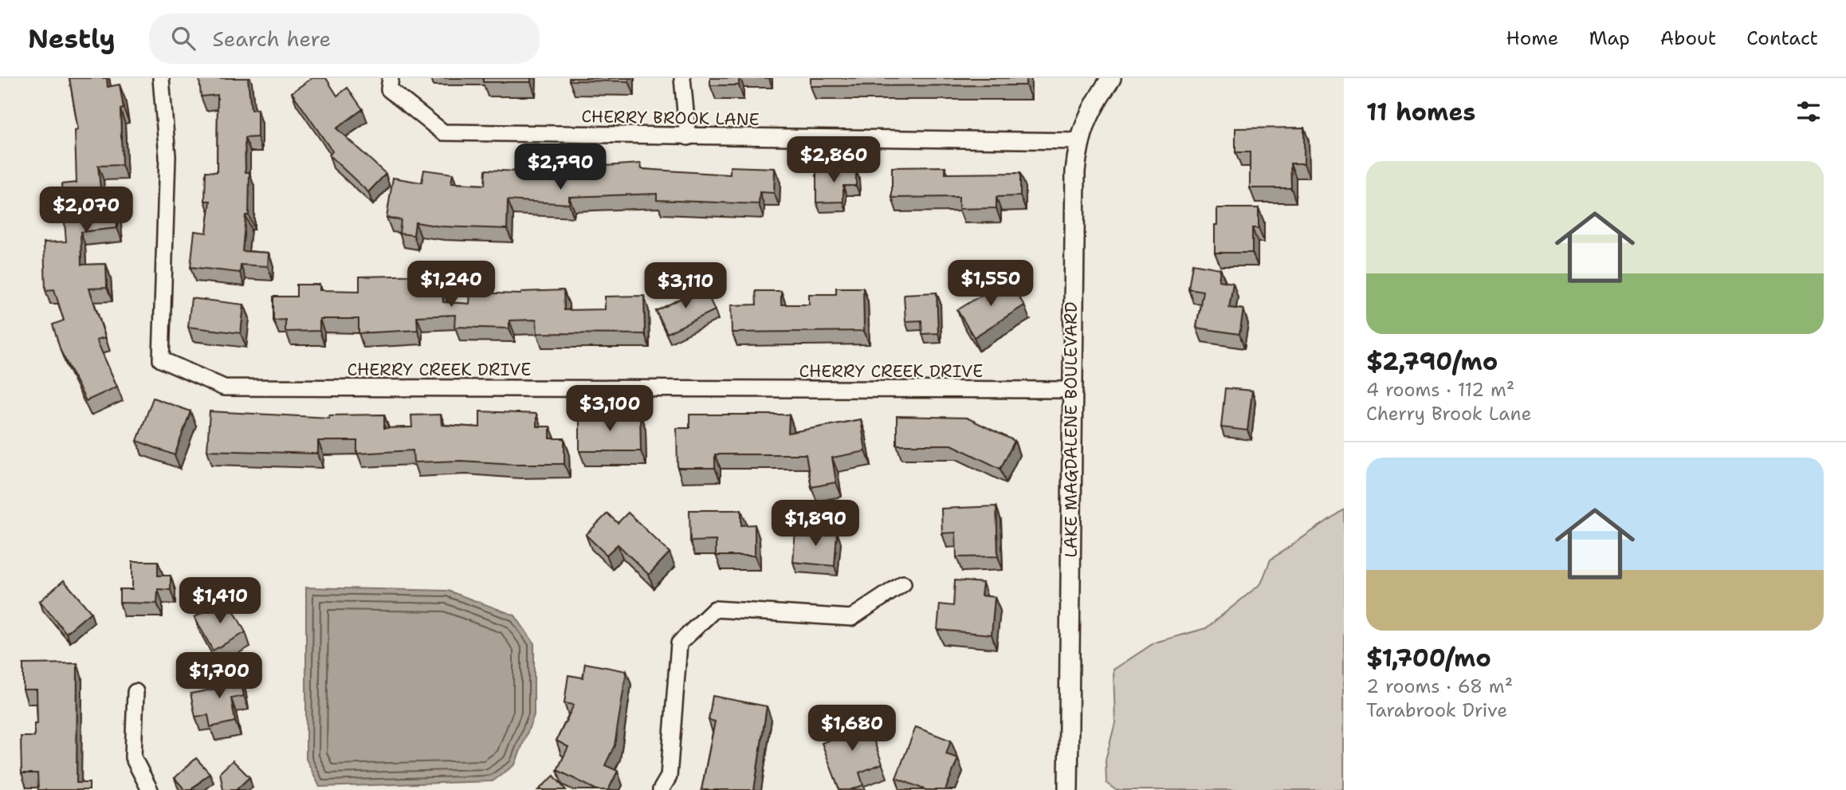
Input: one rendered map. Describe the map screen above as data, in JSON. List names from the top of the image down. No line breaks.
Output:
{"streets":{"street":["CHERRY BROOK LANE","CHERRY CREEK DRIVE","LAKE MAGDALENE BOULEVARD"]},"crossings":[["CHERRY BROOK LANE","LAKE MAGDALENE BOULEVARD"],["CHERRY CREEK DRIVE","LAKE MAGDALENE BOULEVARD"]],"page":{"header":"Nestly","search":"Search here","nav":["Home","Map","About","Contact"],"heading":"11 homes","price":["$2,860","$2,790","$2,070","$1,550","$1,240","$3,110","$3,100","$1,890","$1,410","$1,700","$1,680"],"list":[{"name":"$2,790/mo","note":"4 rooms · 112 m² · Cherry Brook Lane"},{"name":"$1,700/mo","note":"2 rooms · 68 m² · Tarabrook Drive"}]}}
